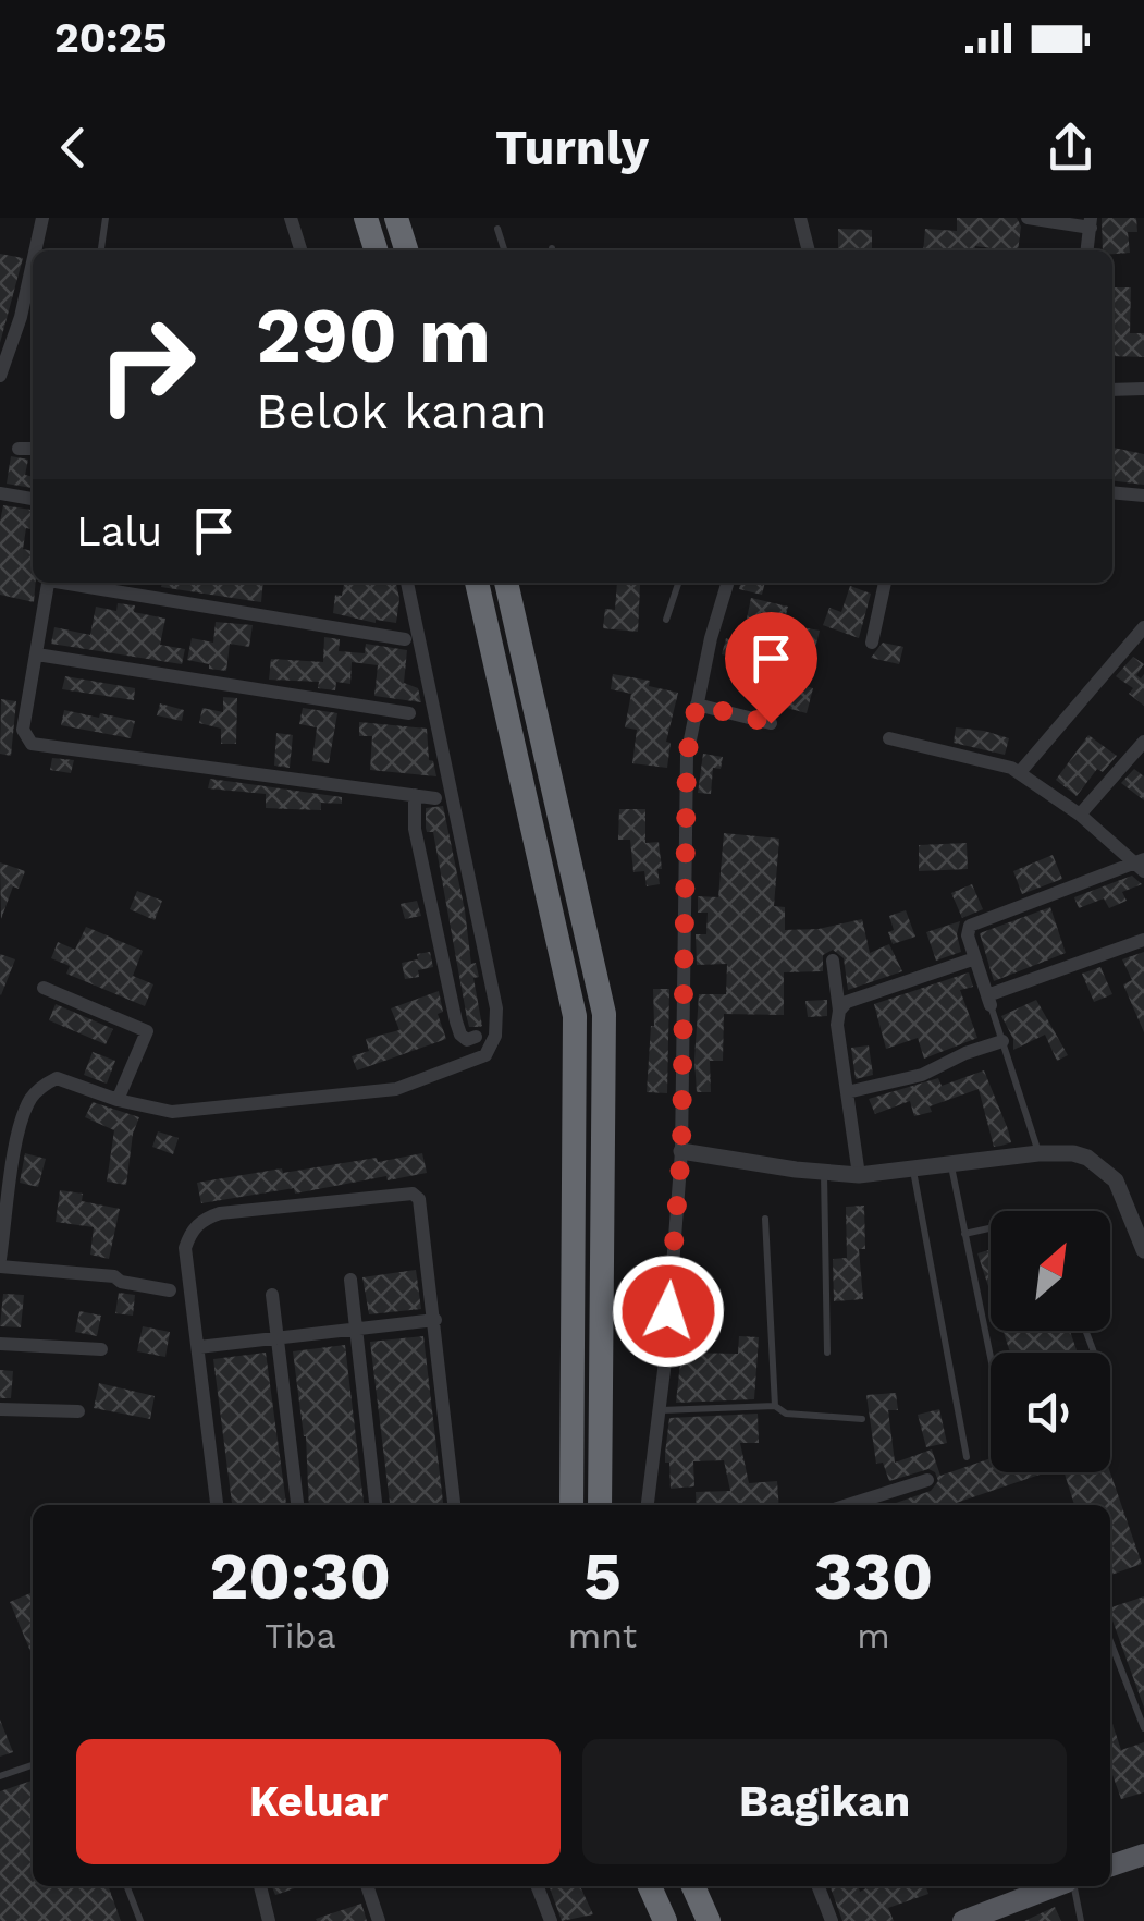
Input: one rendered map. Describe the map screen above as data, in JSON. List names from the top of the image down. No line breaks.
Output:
{"north":"top right","page":{"status":"20:25","header":"Turnly","turn":["290 m","Belok kanan"],"then":"Lalu","eta":["20:30","Tiba","5","mnt","330","m"],"buttons":["Keluar","Bagikan"]}}
